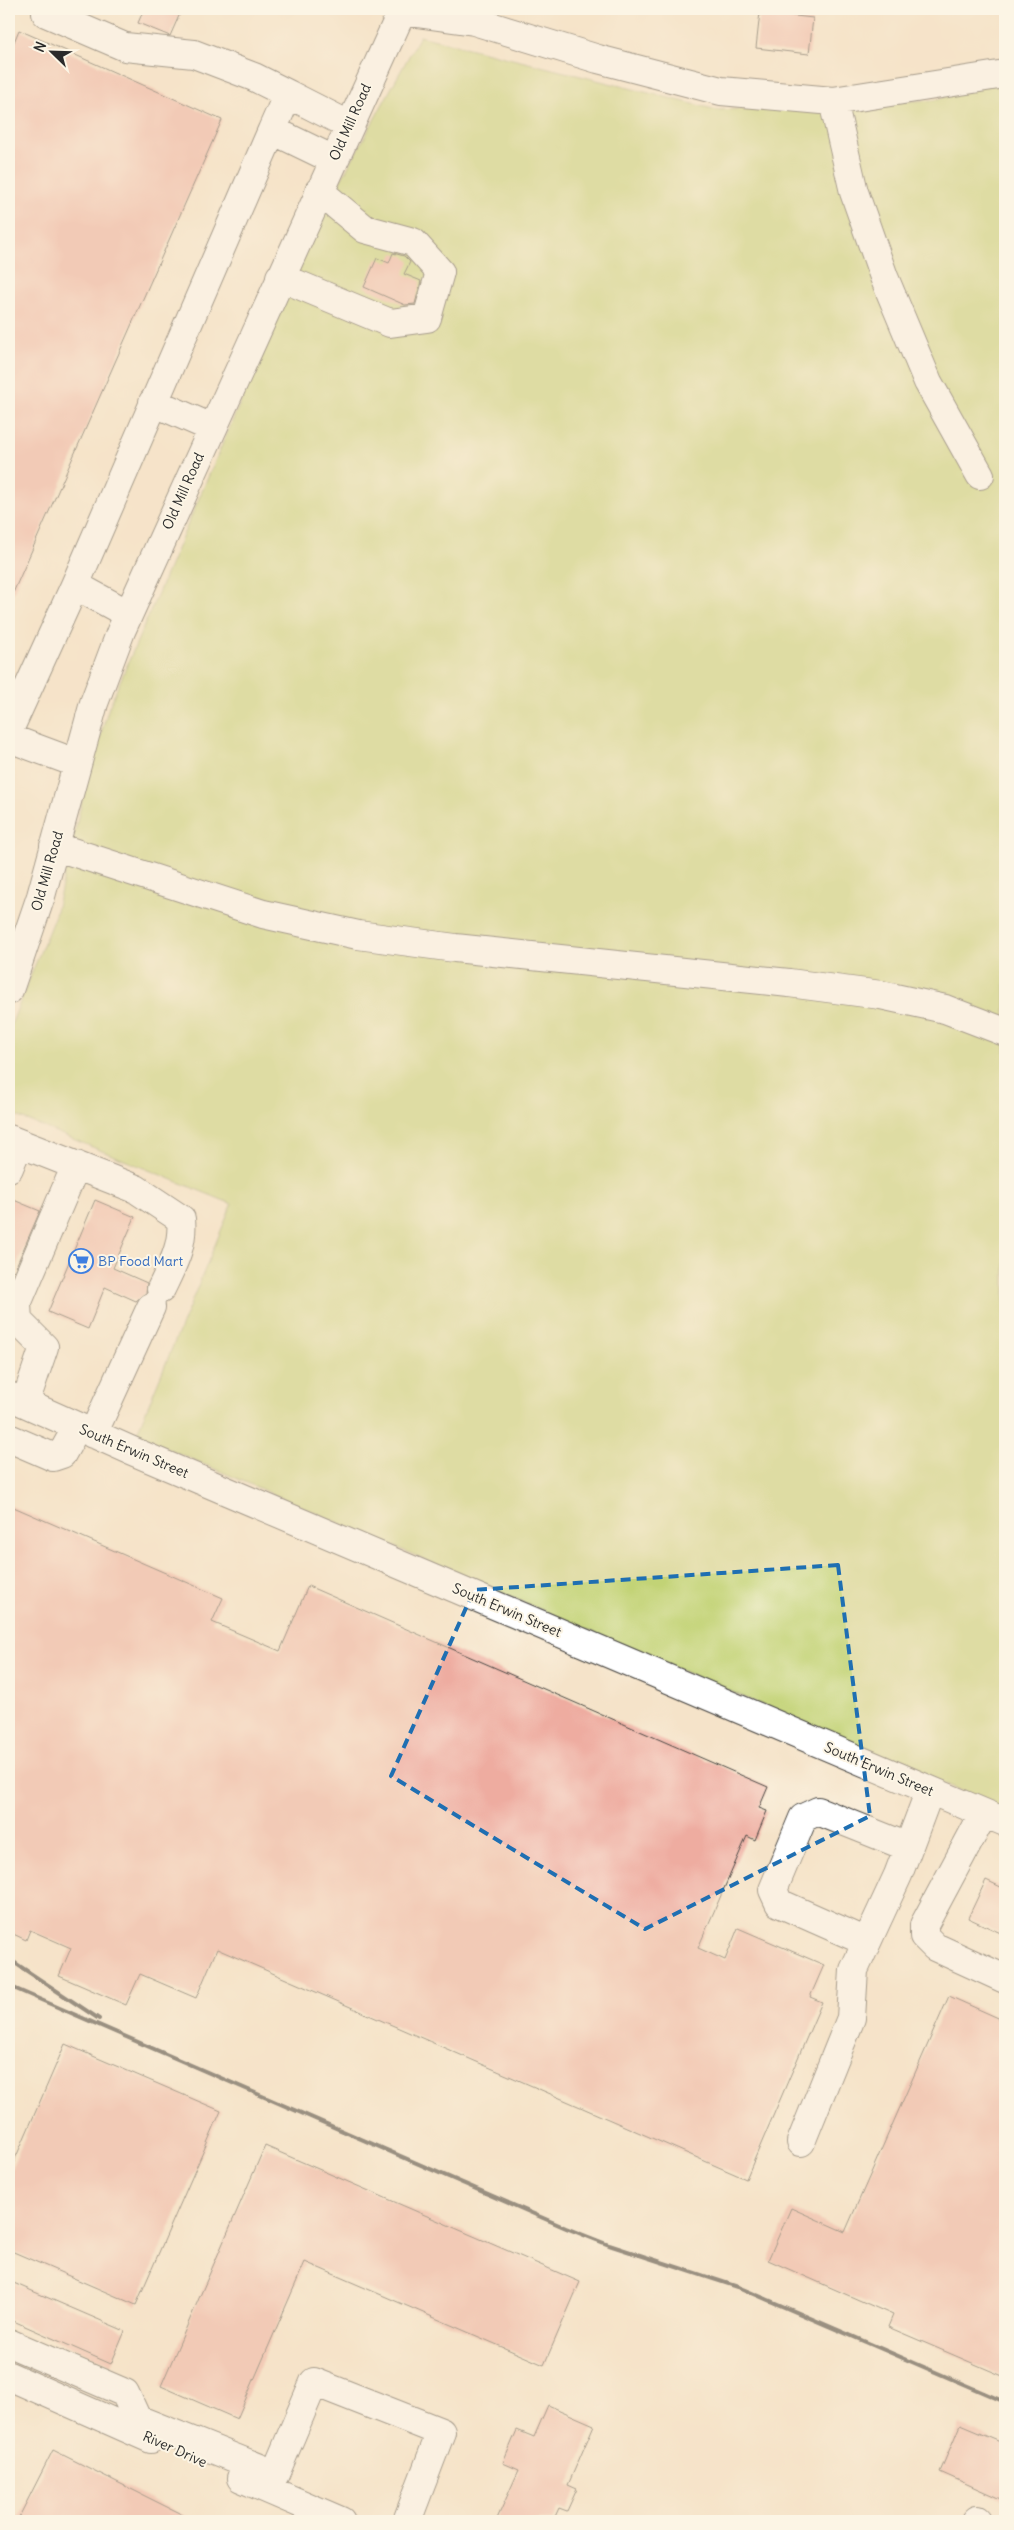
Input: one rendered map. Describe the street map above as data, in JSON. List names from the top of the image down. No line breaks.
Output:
{"streets":{"street":["Old Mill Road","South Erwin Street","River Drive"]},"places":{"supermarket":["BP Food Mart"]},"north":"top left"}
